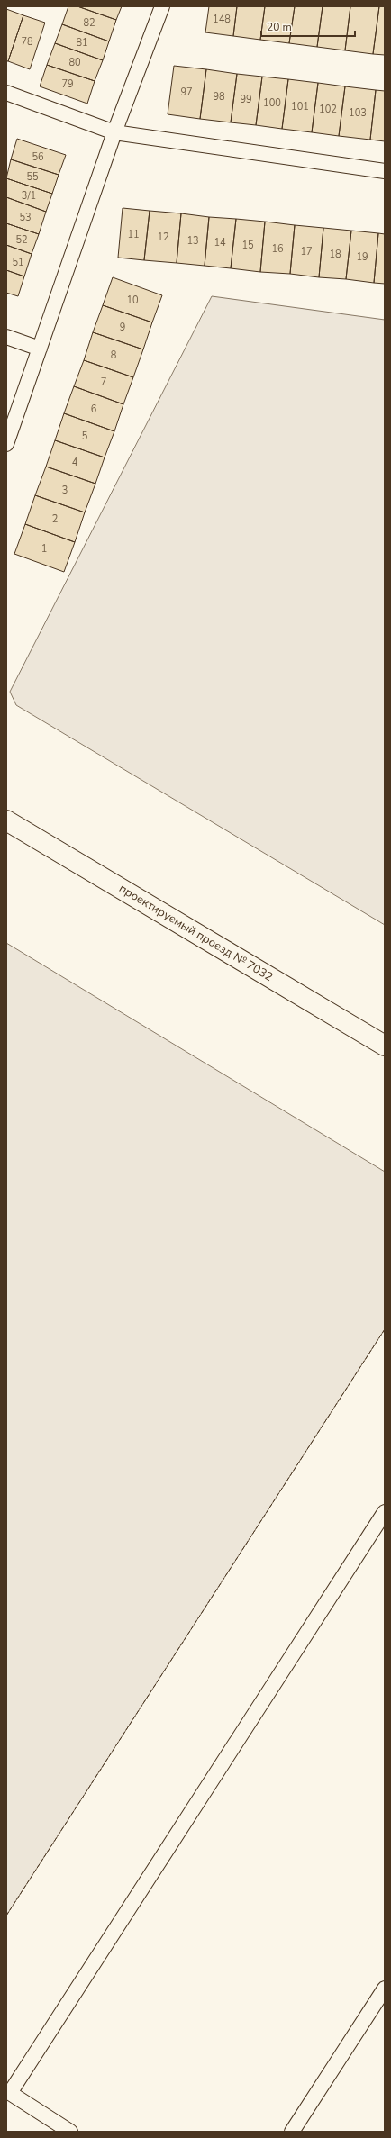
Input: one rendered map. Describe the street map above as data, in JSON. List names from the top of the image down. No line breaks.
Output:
{"streets":{"main road":["проектируемый проезд № 7032"]},"house_numbers":["148","82","78","81","80","79","97","98","99","100","101","102","103","56","55","3/1","53","11","12","52","13","14","15","16","17","18","19","51","10","9","8","7","6","5","4","3","2","1"],"scale_bar":"20 m"}
